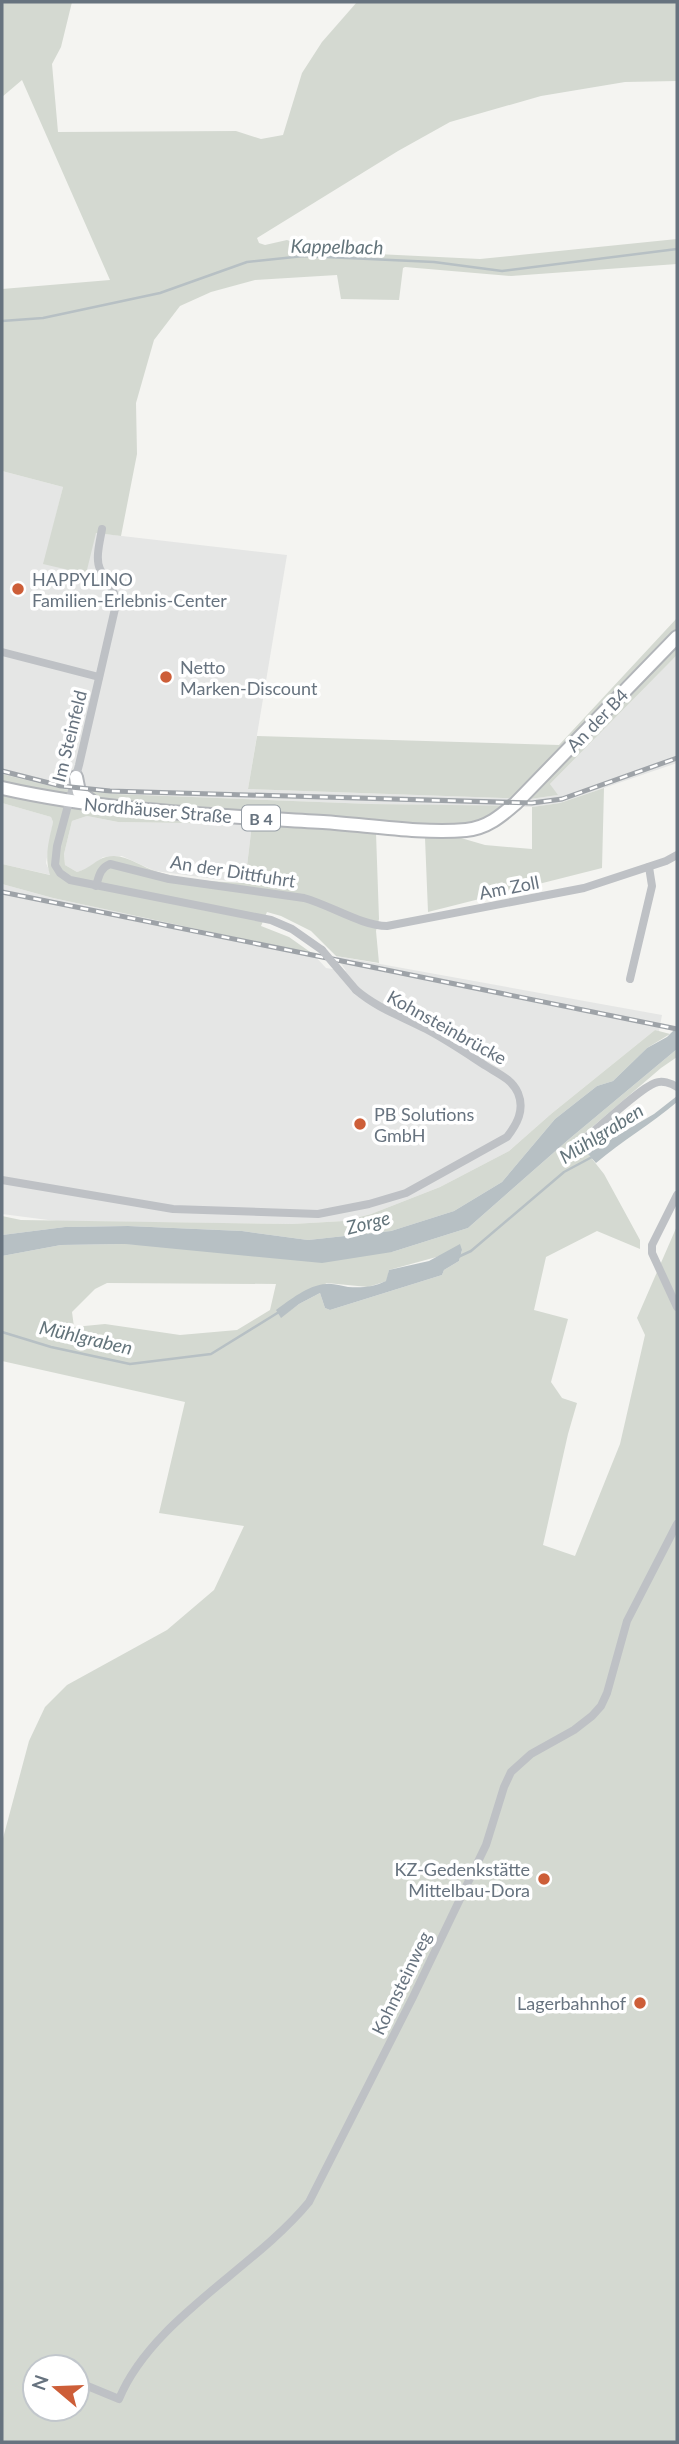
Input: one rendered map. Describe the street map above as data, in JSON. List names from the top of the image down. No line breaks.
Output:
{"streets":{"main road":["An der B4","Nordhäuser Straße","B 4"],"street":["Im Steinfeld","An der Dittfuhrt","Am Zoll","Kohnsteinbrücke","Kohnsteinweg"]},"crossings":[["An der B4","Nordhäuser Straße"],["Im Steinfeld","Nordhäuser Straße"],["Im Steinfeld","Kohnsteinbrücke"],["Nordhäuser Straße","Kohnsteinbrücke"],["An der Dittfuhrt","Am Zoll"],["An der Dittfuhrt","Kohnsteinbrücke"]],"water":["Kappelbach","Mühlgraben","Zorge"],"places":["HAPPYLINO Familien-Erlebnis-Center","Netto Marken-Discount","PB Solutions GmbH","KZ-Gedenkstätte Mittelbau-Dora","Lagerbahnhof"],"north":"left"}
